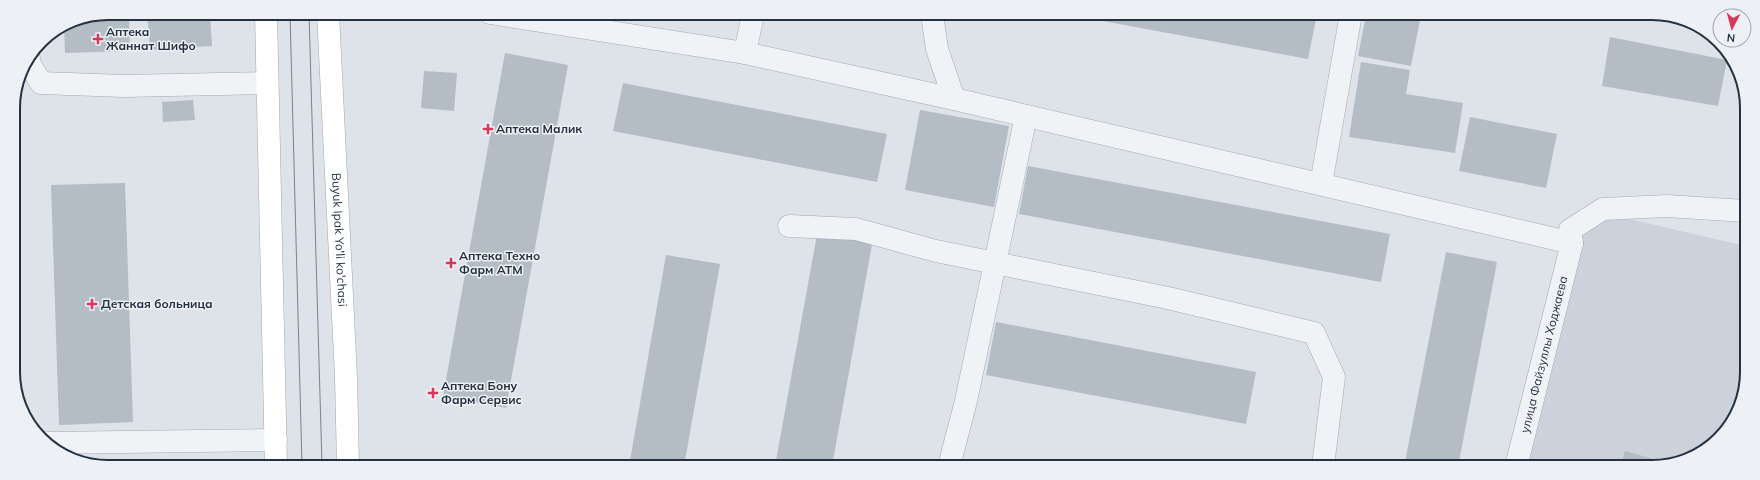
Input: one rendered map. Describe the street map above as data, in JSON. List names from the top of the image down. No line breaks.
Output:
{"streets":{"main road":["Buyuk Ipak Yo'li ko'chasi"],"lane":["улица Файзуллы Ходжаева"]},"places":{"health":["Аптека Жаннат Шифо","Аптека Малик","Аптека Техно Фарм АТМ","Детская больница","Аптека Бону Фарм Сервис"]},"north":"bottom"}
